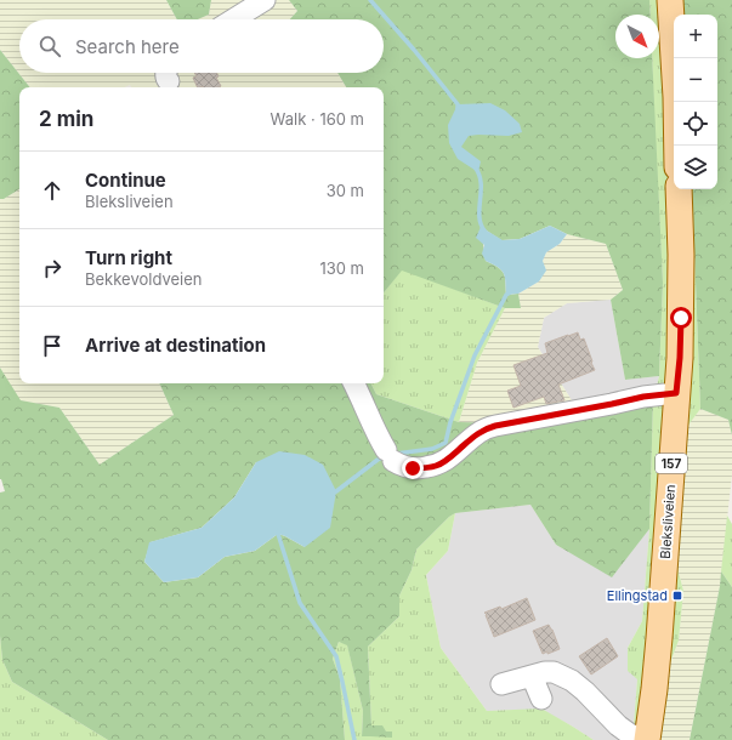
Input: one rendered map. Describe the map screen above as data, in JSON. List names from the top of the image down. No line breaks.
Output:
{"streets":{"main road":["157","Bleksliveien"]},"places":{"transit":["Ellingstad"]},"north":"bottom right","page":{"map_buttons":["+","−"],"search":"Search here","heading":["2 min","Walk · 160 m"],"list":[["Continue","Bleksliveien","30 m"],["Turn right","Bekkevoldveien","130 m"],"Arrive at destination"]}}
